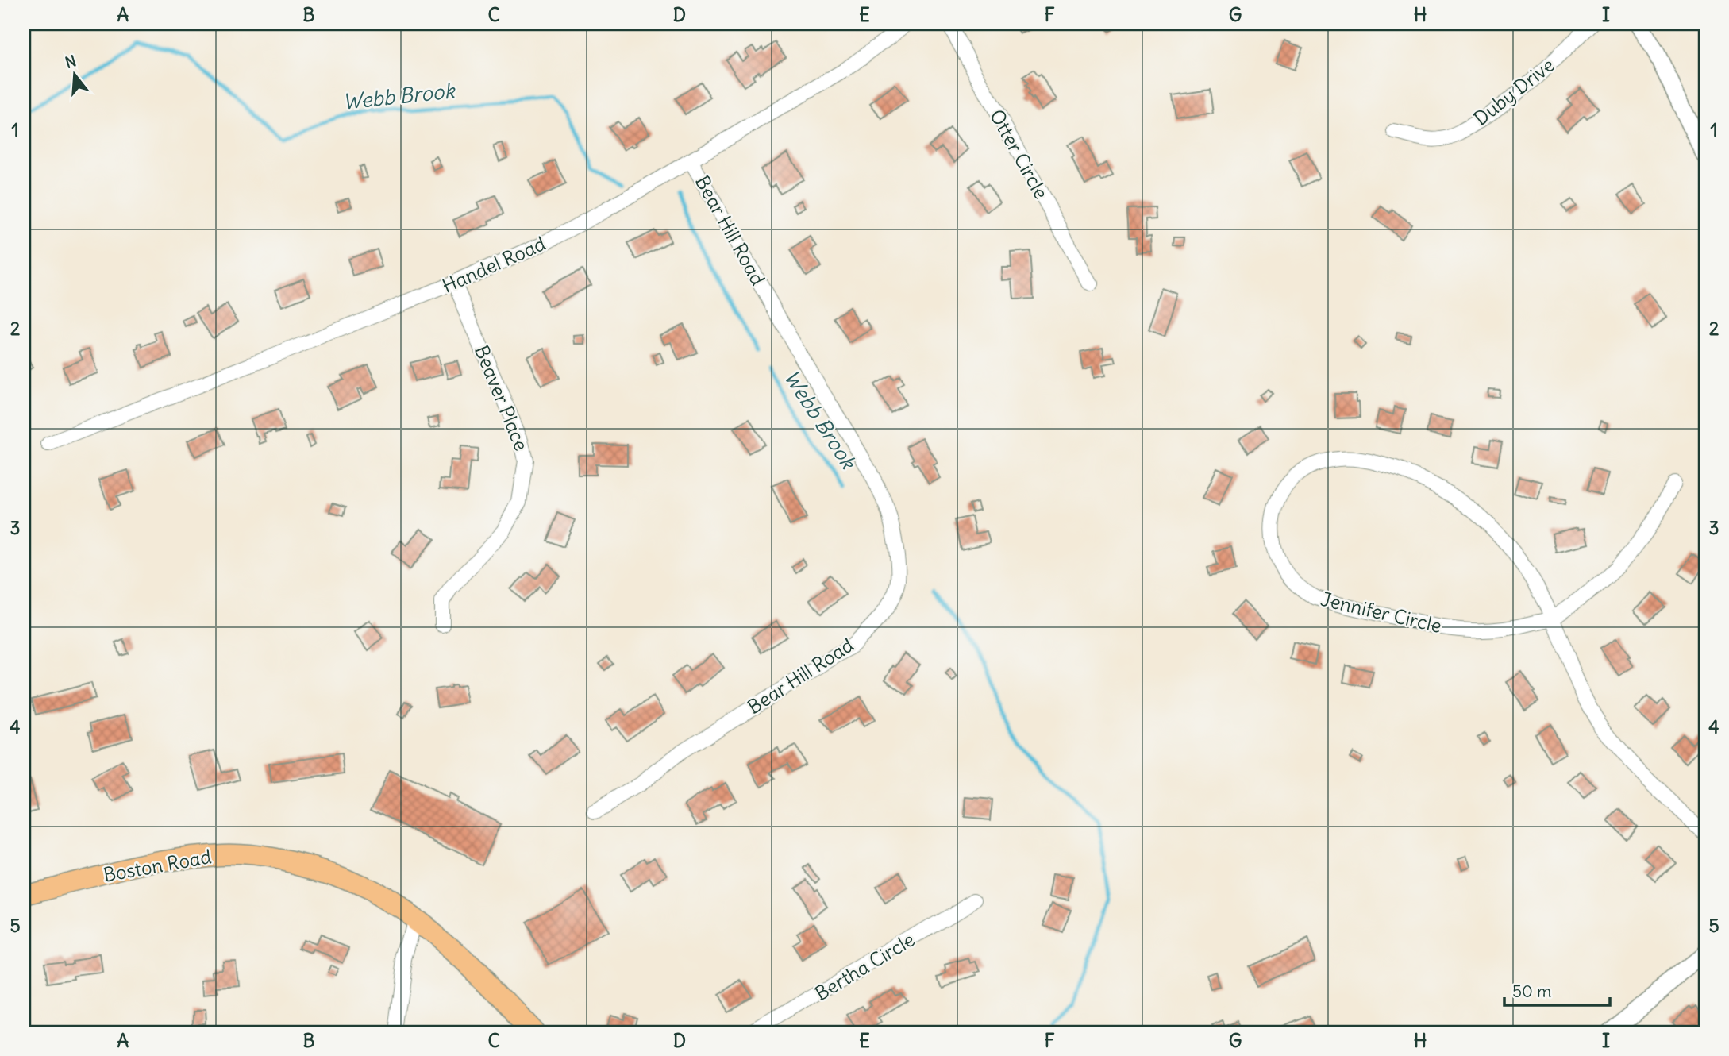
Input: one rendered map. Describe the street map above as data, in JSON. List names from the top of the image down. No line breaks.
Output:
{"streets":{"main road":["Boston Road"],"street":["Duby Drive","Otter Circle","Bear Hill Road","Handel Road","Beaver Place","Jennifer Circle","Bertha Circle"]},"crossings":[["Bear Hill Road","Handel Road"],["Handel Road","Beaver Place"]],"water":["Webb Brook"],"scale_bar":"50 m","north":"top","grid":{"columns":["A","B","C","D","E","F","G","H","I"],"rows":["1","2","3","4","5"]}}
